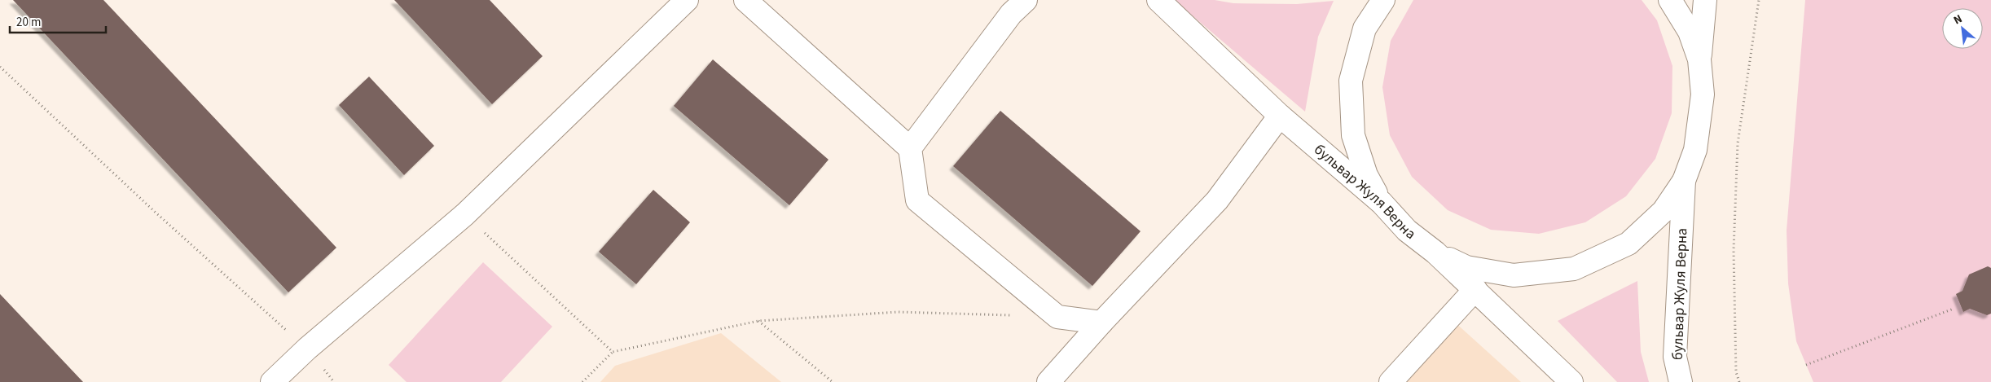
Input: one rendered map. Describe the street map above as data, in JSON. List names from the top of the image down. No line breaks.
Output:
{"streets":{"street":["бульвар Жуля Верна"]},"scale_bar":"20 m","north":"top left"}
